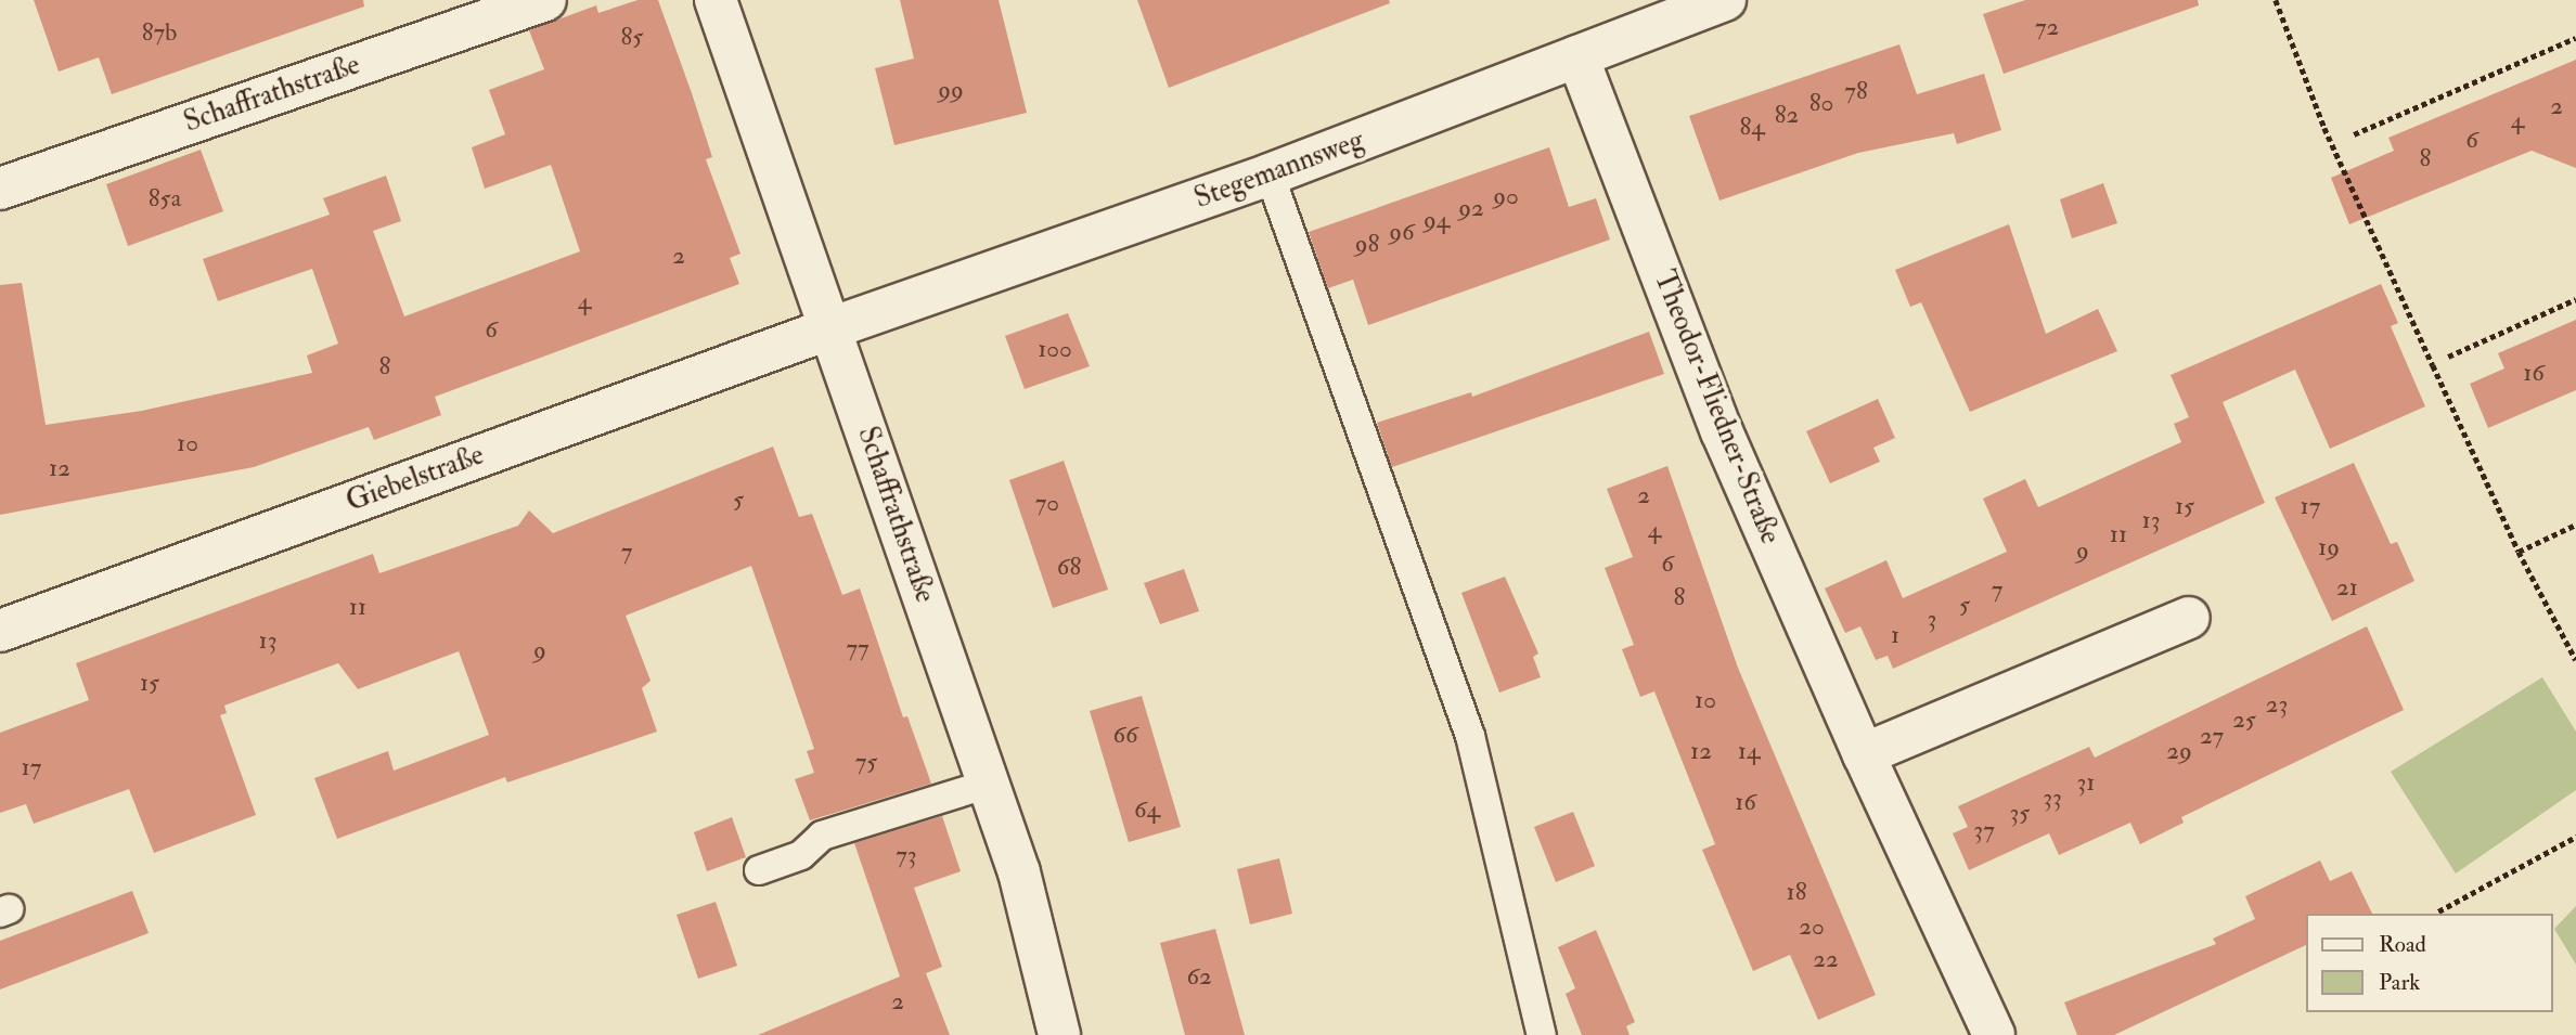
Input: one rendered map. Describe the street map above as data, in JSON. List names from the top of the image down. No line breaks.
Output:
{"streets":{"street":["Schaffrathstraße","Stegemannsweg","Theodor-Fliedner-Straße","Giebelstraße"]},"crossings":[["Schaffrathstraße","Stegemannsweg"],["Schaffrathstraße","Giebelstraße"],["Stegemannsweg","Theodor-Fliedner-Straße"],["Stegemannsweg","Giebelstraße"]],"house_numbers":["72","87b","85","99","78","80","2","82","4","84","6","8","90","85a","92","94","96","98","2","4","6","100","8","16","10","12","2","5","70","15","17","13","4","11","19","9","7","6","68","21","7","8","5","11","3","1","13","77","9","15","10","23","25","66","27","12","14","29","75","17","31","33","16","64","35","37","73","18","20","22","62","2"],"legend":["Road","Park"]}
